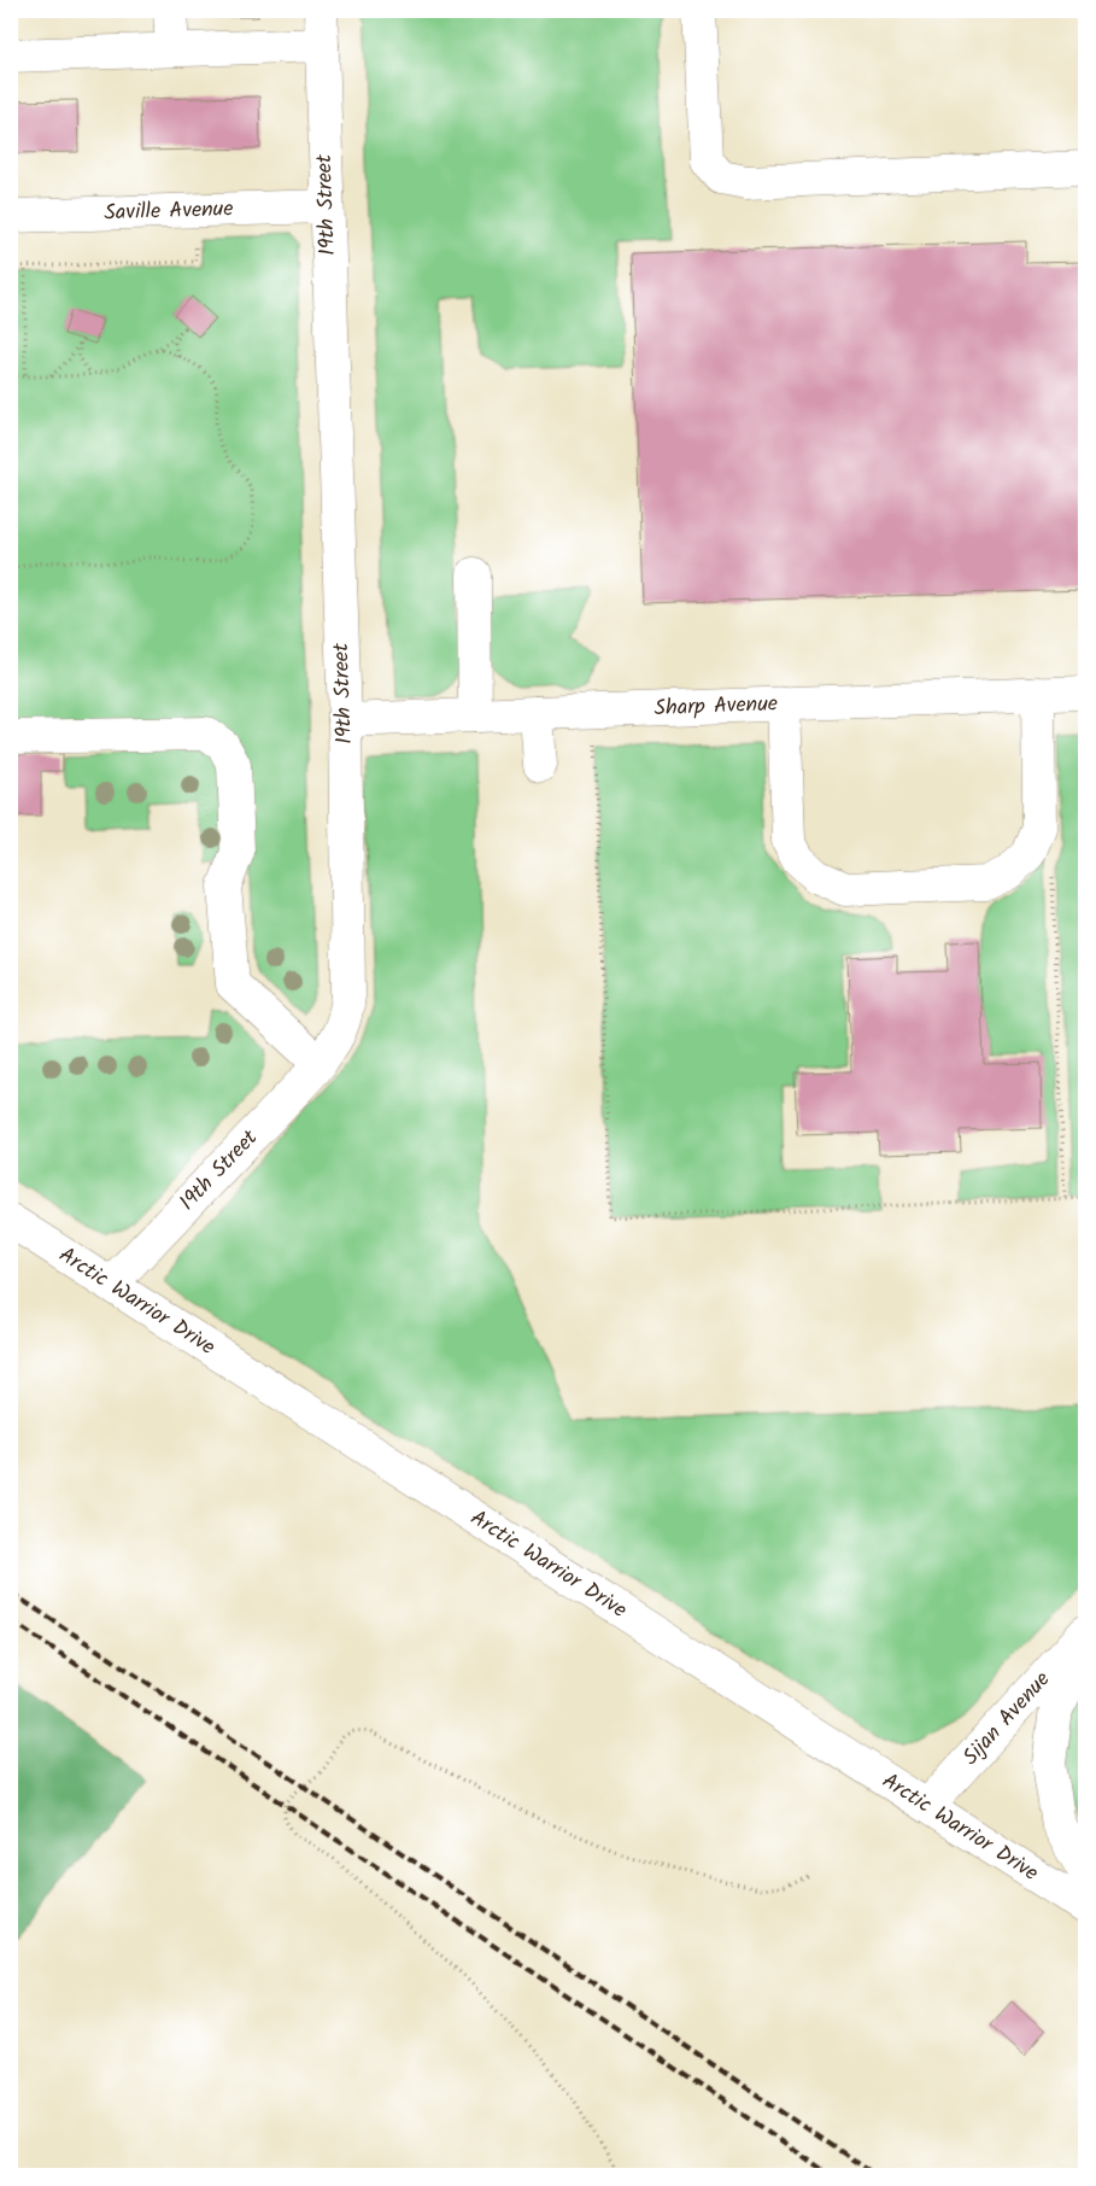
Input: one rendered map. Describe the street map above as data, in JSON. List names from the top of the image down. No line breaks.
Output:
{"streets":{"street":["19th Street","Saville Avenue","Sharp Avenue","Arctic Warrior Drive","Sijan Avenue"]},"crossings":[["19th Street","Saville Avenue"],["19th Street","Sharp Avenue"],["19th Street","Arctic Warrior Drive"],["Arctic Warrior Drive","Sijan Avenue"]]}
